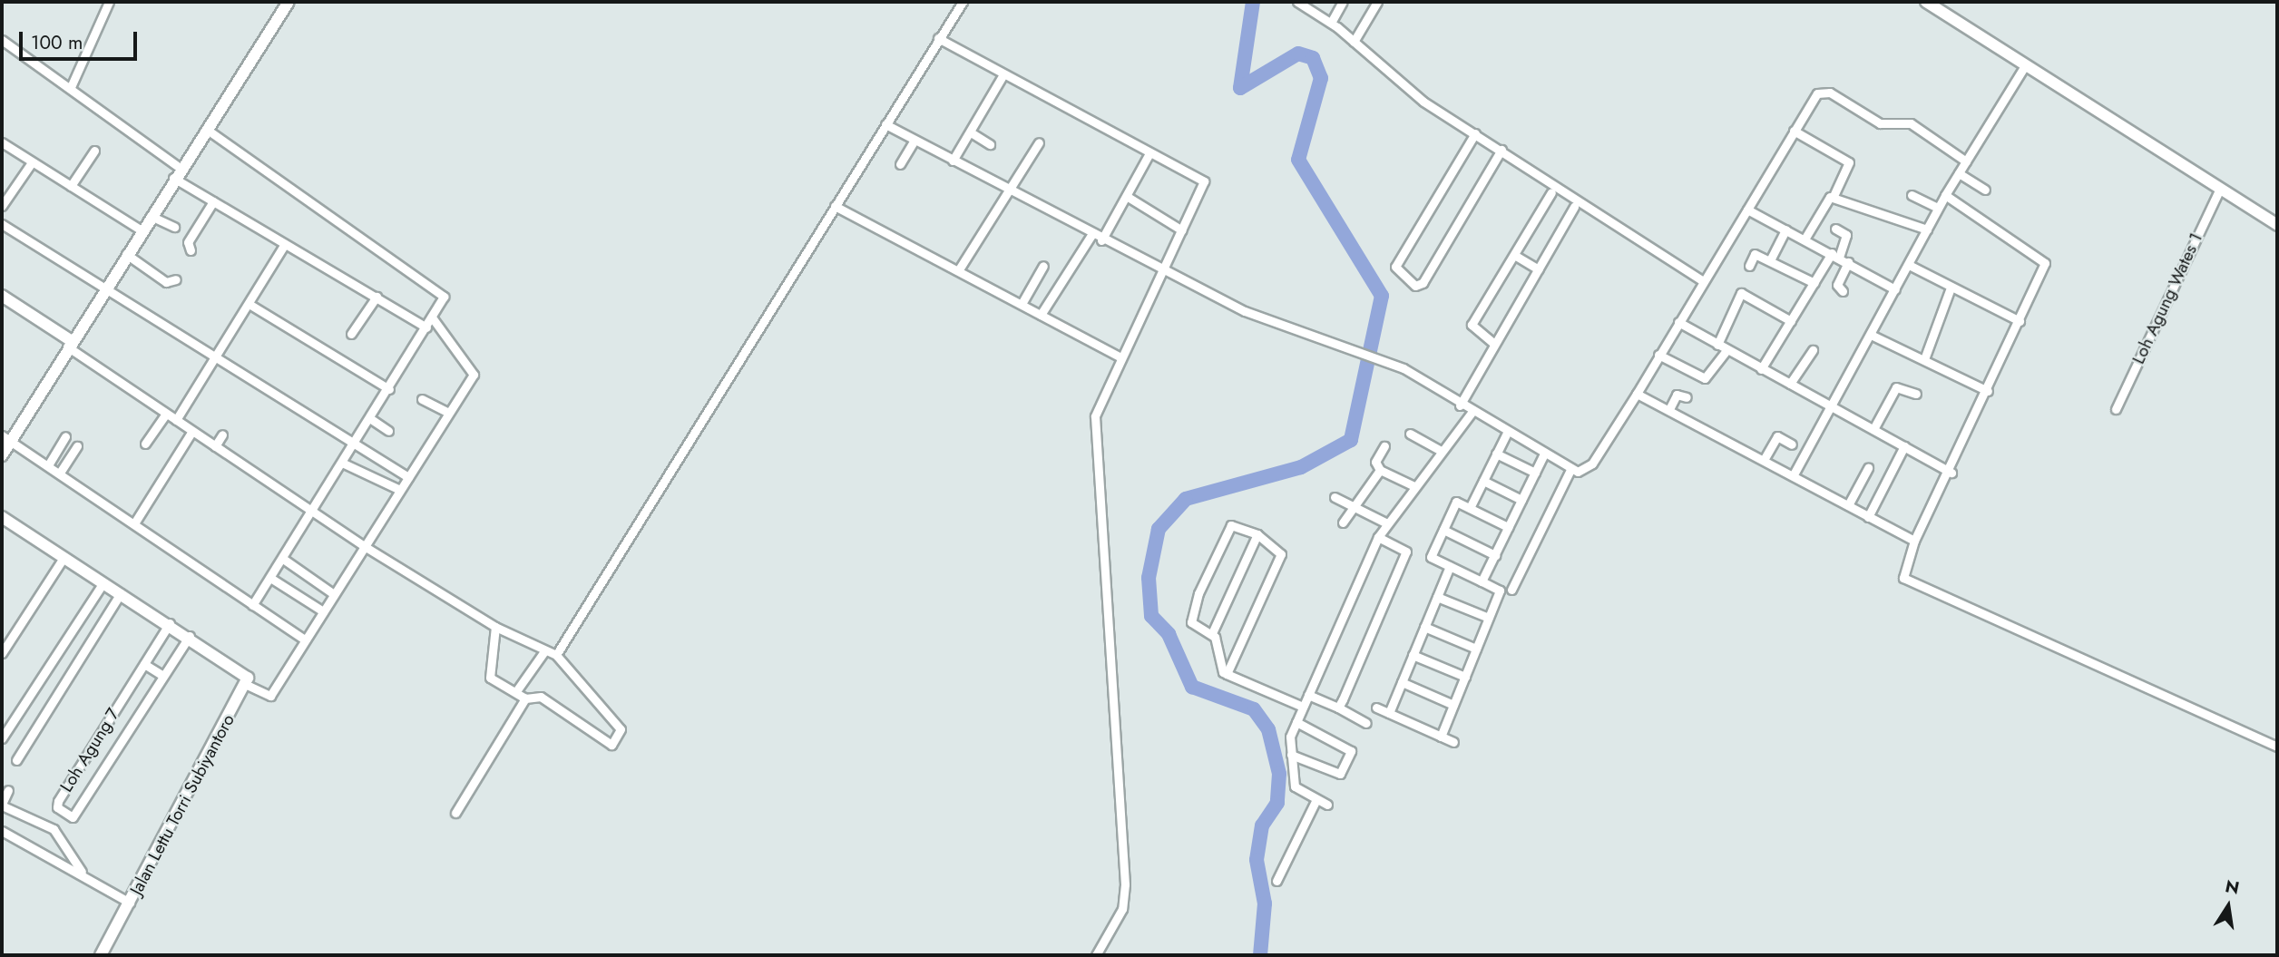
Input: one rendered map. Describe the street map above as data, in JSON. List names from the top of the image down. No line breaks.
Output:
{"streets":{"main road":["Jalan Lettu Torri Subiyantoro"],"street":["Loh Agung Wates 1","Loh Agung 7"]},"scale_bar":"100 m","north":"top"}
